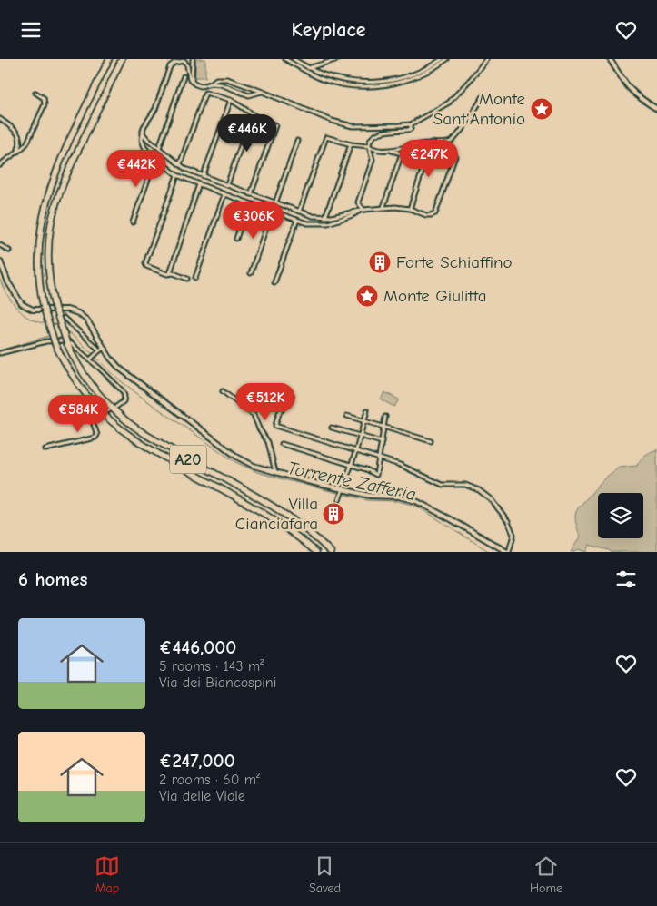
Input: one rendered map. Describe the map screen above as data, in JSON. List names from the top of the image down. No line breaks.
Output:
{"streets":{"highway":["A20"]},"water":["Torrente Zafferia"],"places":{"place":["Monte Sant'Antonio","Monte Giulitta"],"building":["Forte Schiaffino","Villa Cianciafara"]},"page":{"header":"Keyplace","price":["€446K","€247K","€442K","€306K","€512K","€584K"],"heading":"6 homes","list":[{"name":"€446,000","note":"5 rooms · 143 m² · Via dei Biancospini"},{"name":"€247,000","note":"2 rooms · 60 m² · Via delle Viole"}],"tabs":["Map","Saved","Home"]}}
